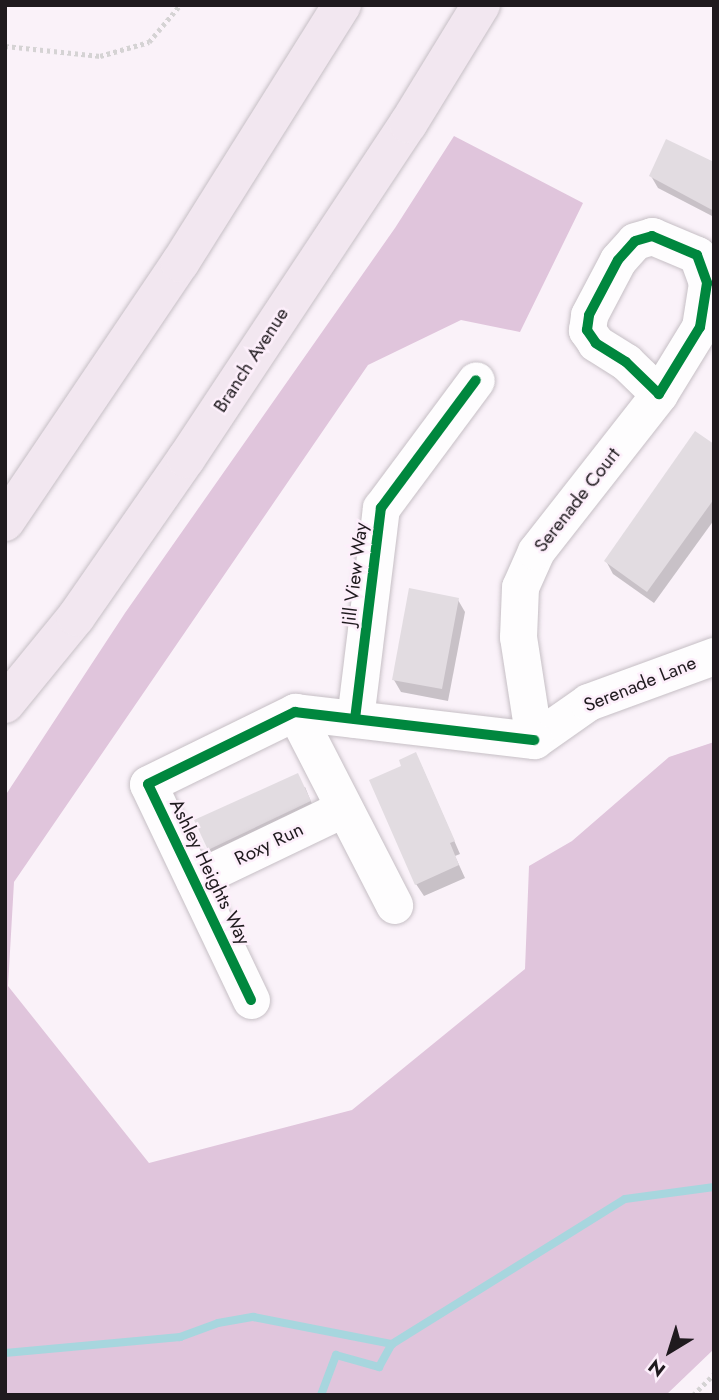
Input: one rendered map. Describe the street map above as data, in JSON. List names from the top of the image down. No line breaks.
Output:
{"streets":{"highway":["Branch Avenue"],"street":["Serenade Court","Jill View Way","Serenade Lane","Roxy Run","Ashley Heights Way"]},"crossings":[["Serenade Court","Serenade Lane"],["Roxy Run","Ashley Heights Way"]],"north":"bottom left"}
